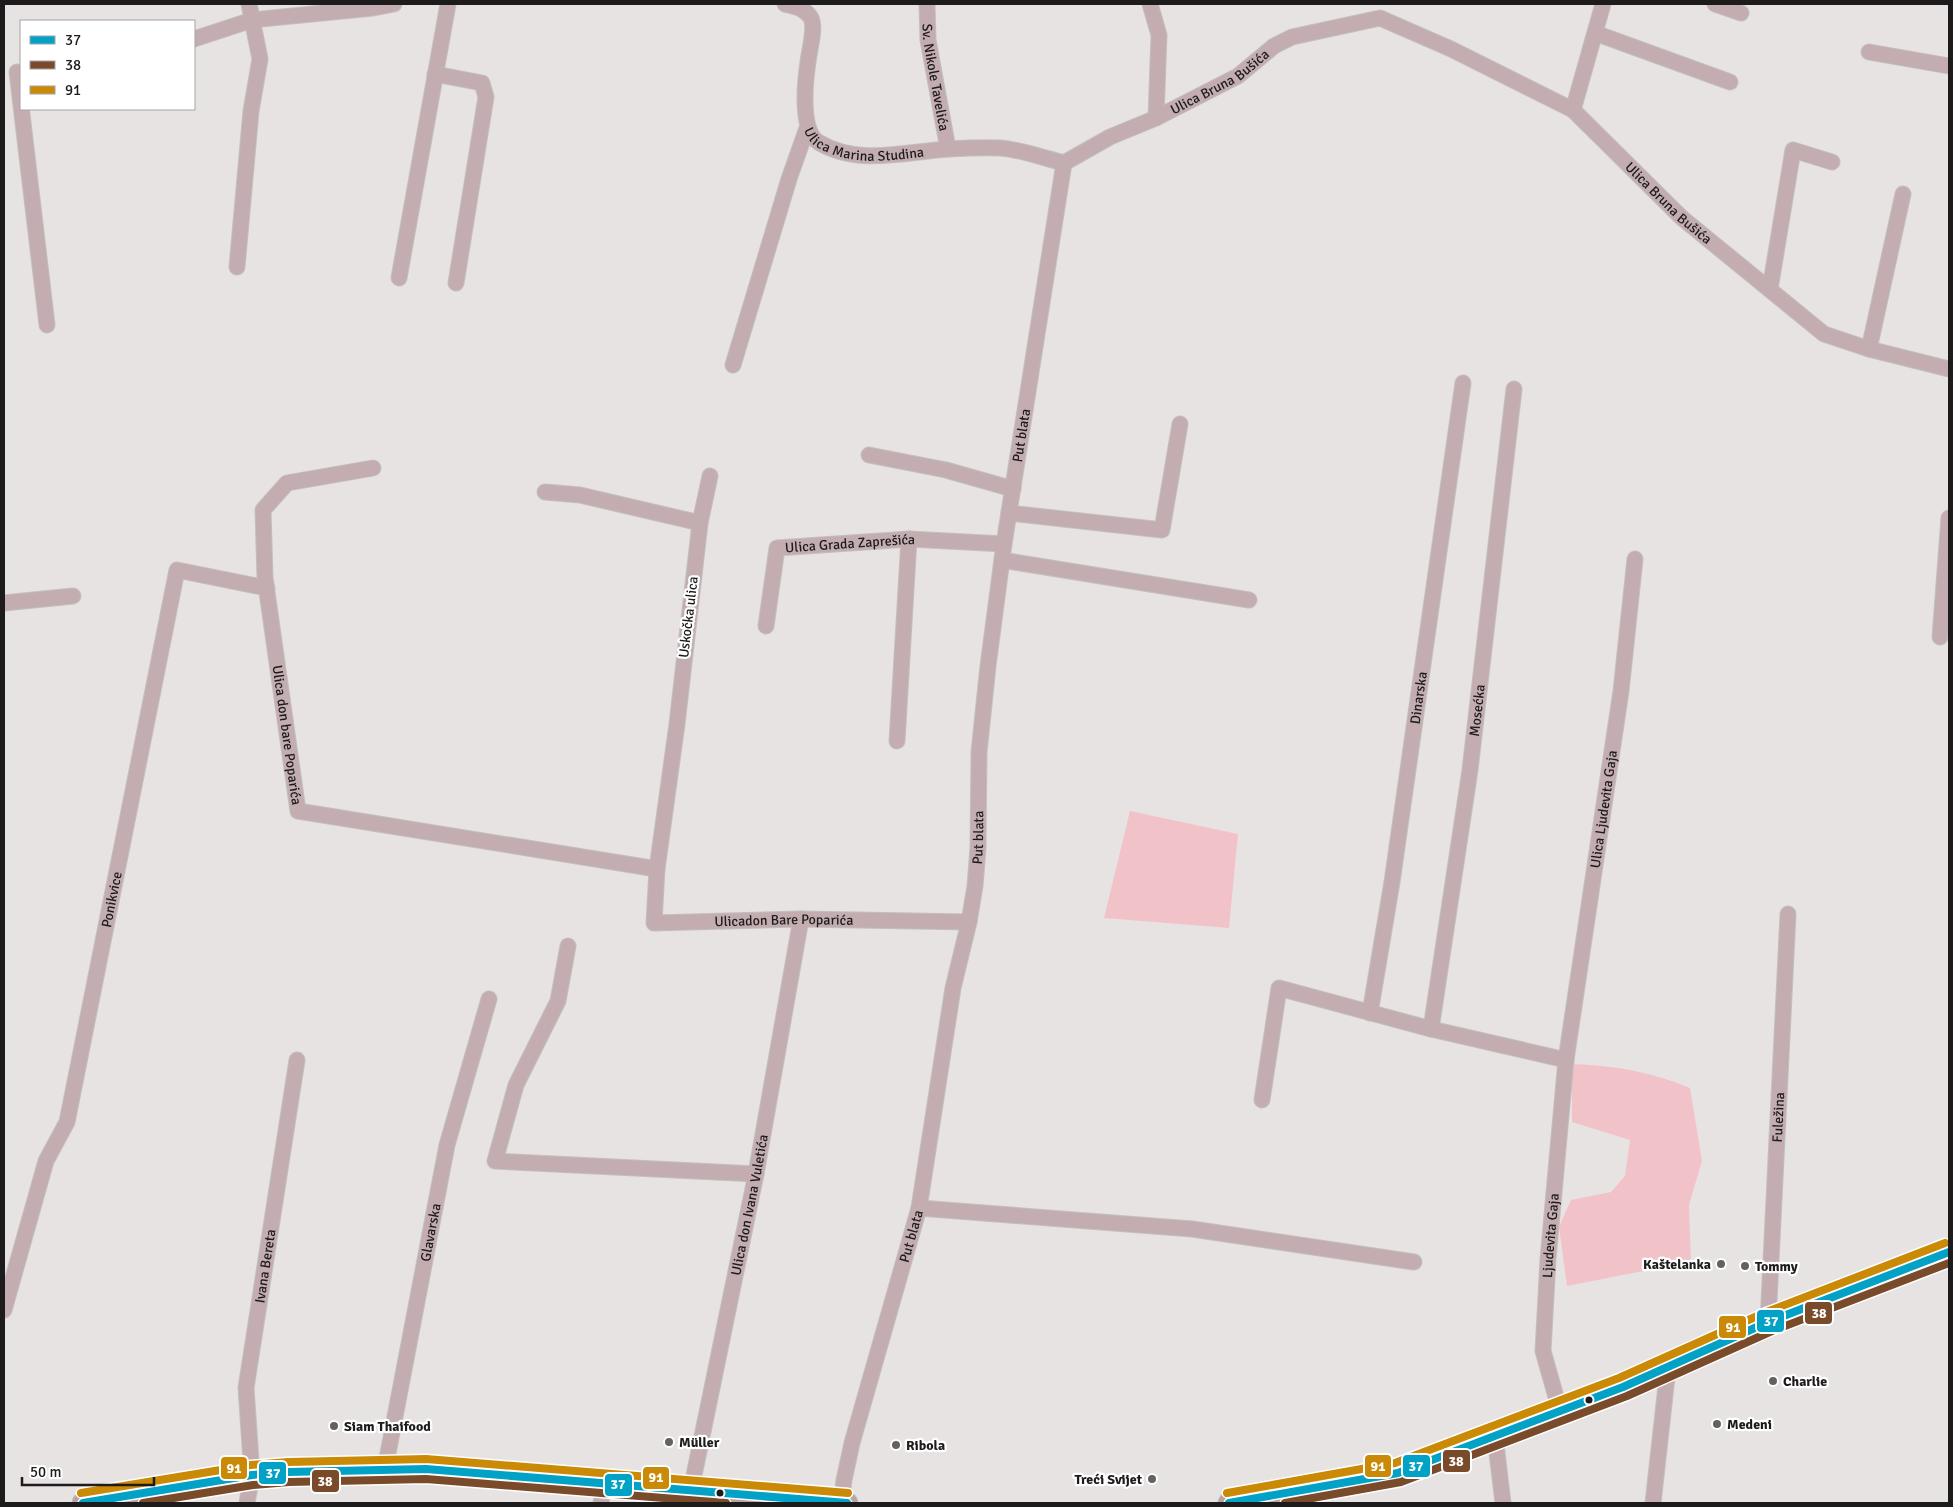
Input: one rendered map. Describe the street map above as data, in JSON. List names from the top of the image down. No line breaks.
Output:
{"streets":{"street":["Sv. Nikole Tavelića","Ulica Bruna Bušića","Ulica Marina Studina","Put blata","Ulica Grada Zaprešića","Uskočka ulica","Dinarska","Mosećka","Ulica don bare Poparića","Ulica Ljudevita Gaja","Ponikvice","Ulicadon Bare Poparića","Fuležina","Ulica don Ivana Vuletića","Glavarska","Ljudevita Gaja","Ivana Bereta"]},"crossings":[["Sv. Nikole Tavelića","Ulica Marina Studina"],["Ulica Bruna Bušića","Ulica Marina Studina"],["Ulica Bruna Bušića","Put blata"],["Ulica Marina Studina","Put blata"],["Put blata","Ulica Grada Zaprešića"],["Put blata","Ulicadon Bare Poparića"],["Uskočka ulica","Ulica don bare Poparića"],["Uskočka ulica","Ulicadon Bare Poparića"],["Ulica don bare Poparića","Ponikvice"],["Ulica don bare Poparića","Ulicadon Bare Poparića"],["Ulica Ljudevita Gaja","Ljudevita Gaja"],["Ulicadon Bare Poparića","Ulica don Ivana Vuletića"]],"places":["Kaštelanka","Tommy","Charlie","Medeni","Siam Thaifood","Müller","Ribola","Treći Svijet"],"lines":["transit line 91","transit line 37","transit line 38"],"legend":["37","38","91"],"scale_bar":"50 m"}
